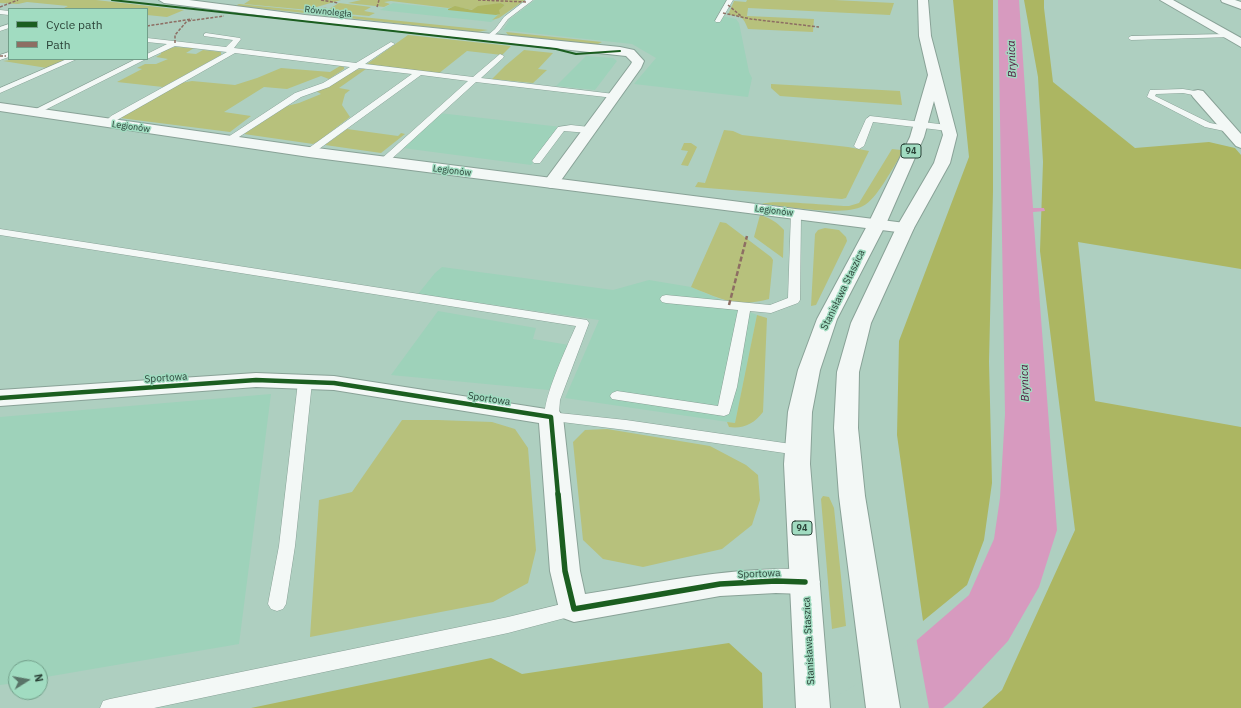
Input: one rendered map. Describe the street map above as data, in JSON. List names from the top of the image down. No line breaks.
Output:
{"streets":{"street":["Równoległa","Legionów","94","Stanisława Staszica","Sportowa"]},"crossings":[["Równoległa","Legionów"],["Legionów","Stanisława Staszica"],["Stanisława Staszica","Sportowa"]],"water":["Brynica"],"legend":["Cycle path","Path"],"north":"right"}
